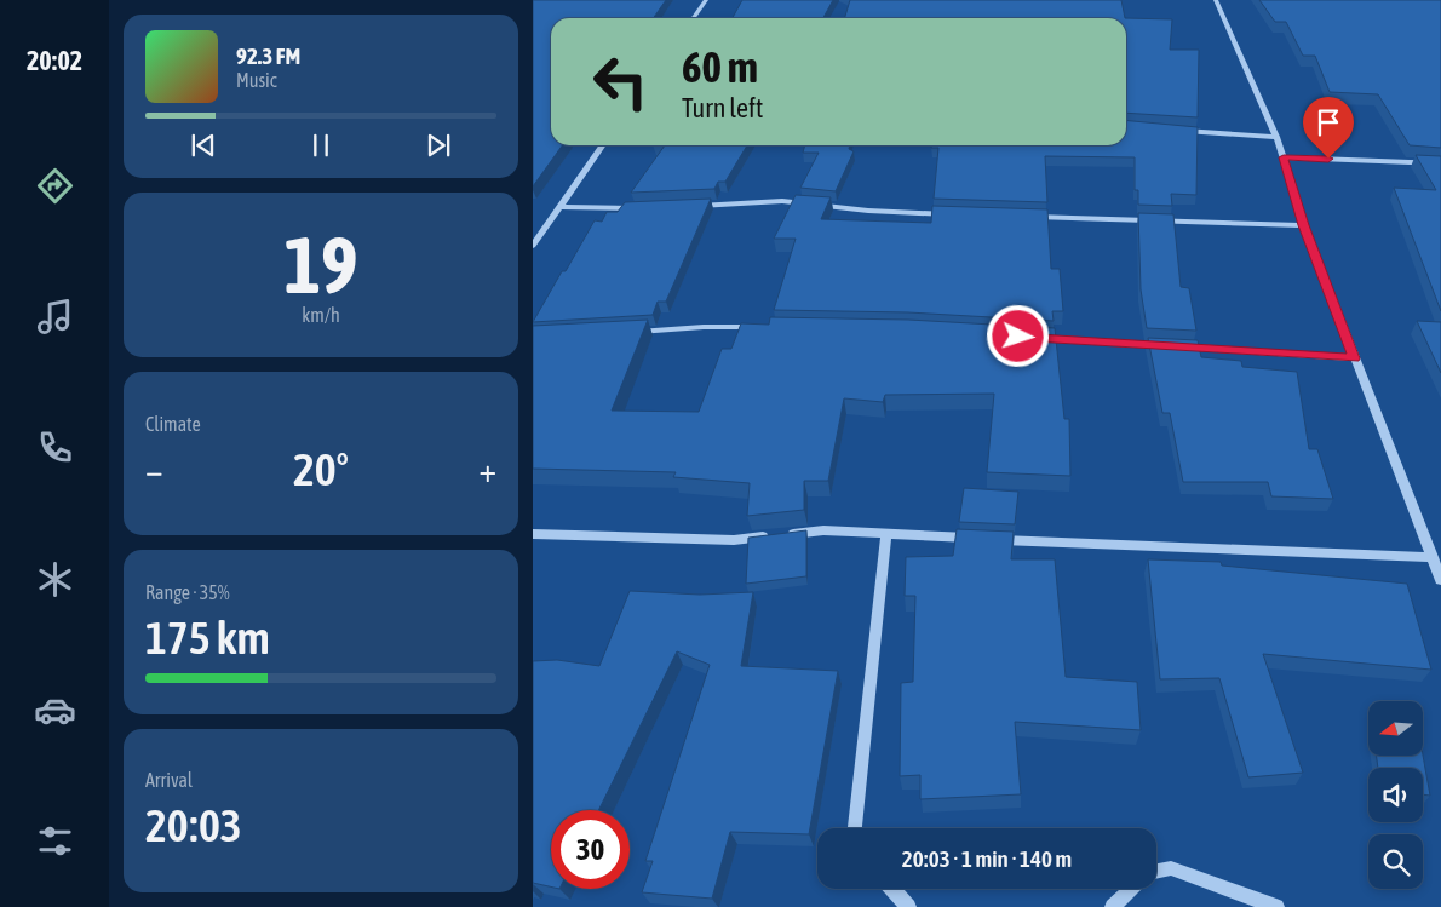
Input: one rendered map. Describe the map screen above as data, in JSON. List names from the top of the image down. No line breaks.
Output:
{"north":"left","page":{"tabs":"20:02","turn":["60 m","Turn left"],"song":["92.3 FM","Music"],"tile":[["19","km/h"],"Climate",["Range · 35%","175 km"],["Arrival","20:03"]],"heat":["−","20°","+"],"limit":"30","trip":"20:03 · 1 min · 140 m"}}
